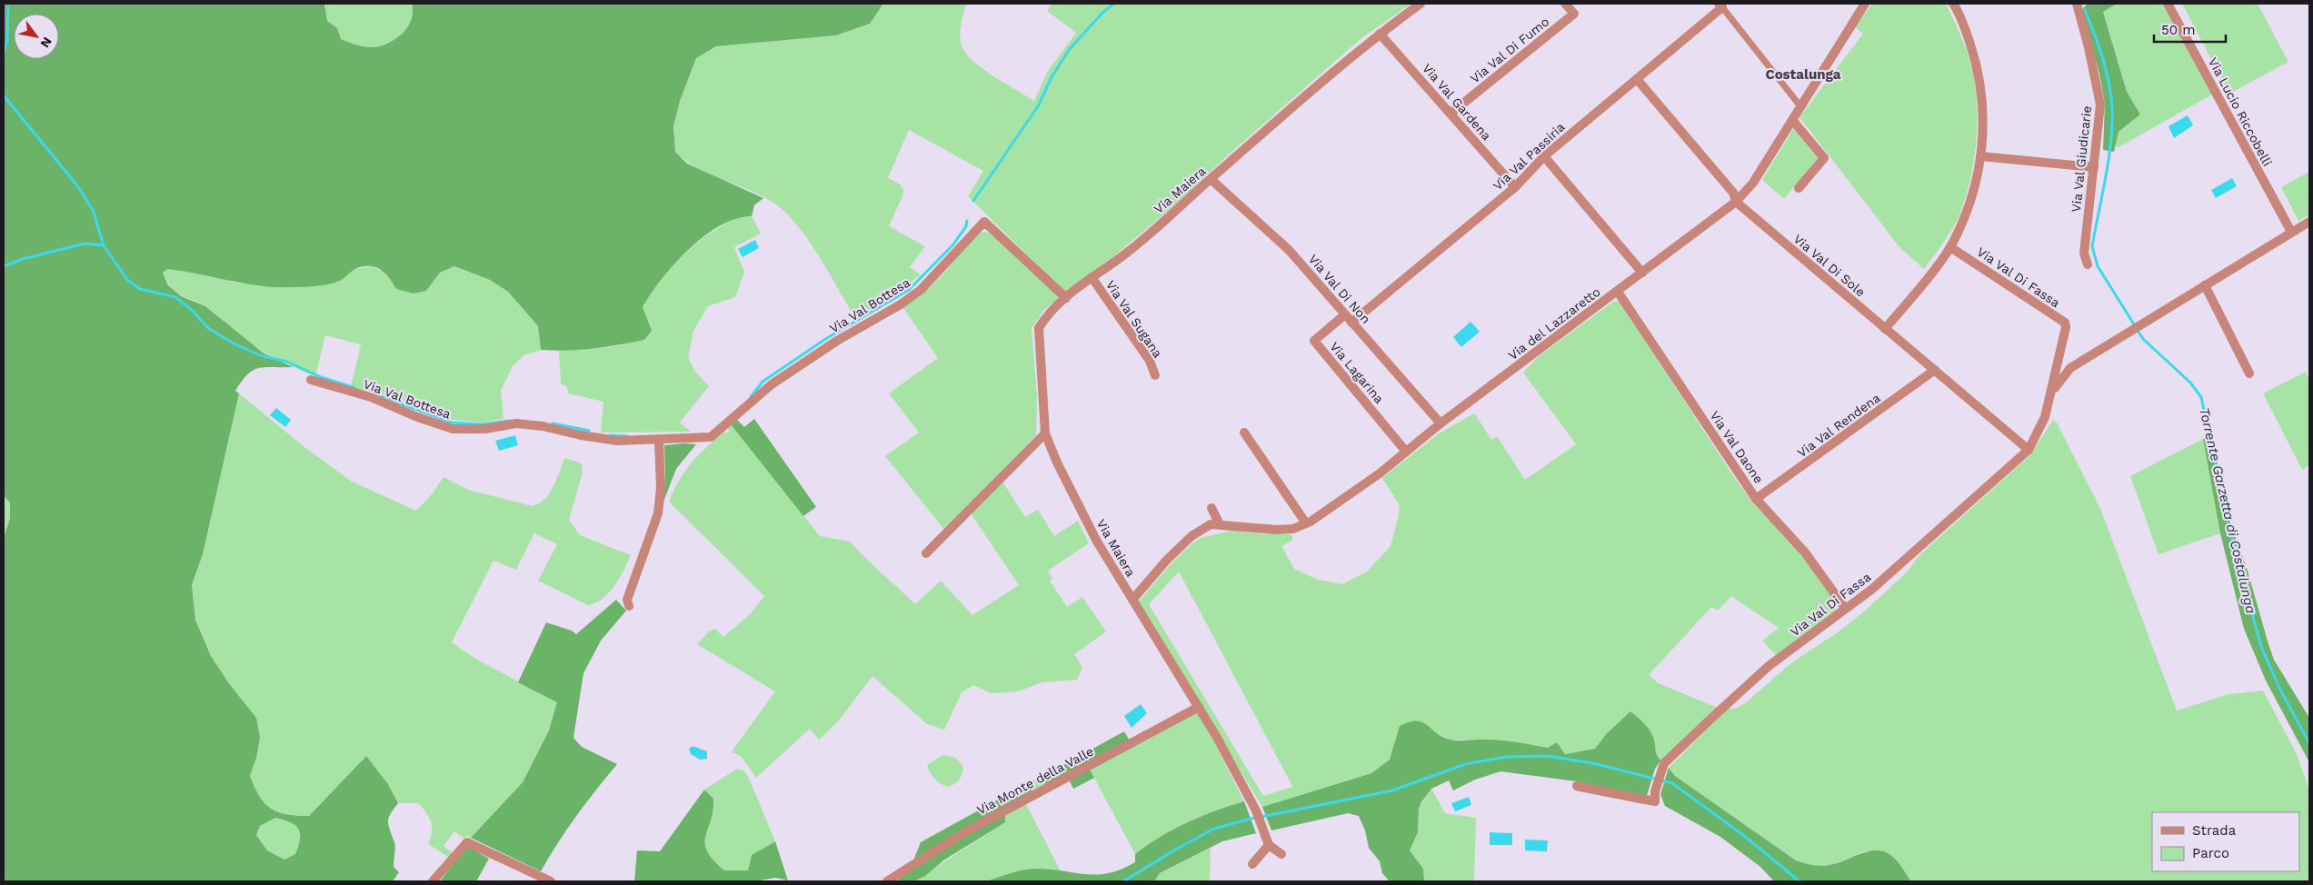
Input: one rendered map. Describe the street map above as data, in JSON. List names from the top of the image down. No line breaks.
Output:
{"streets":{"street":["Via Val Di Fumo","Via Val Gardena","Via Lucio Riccobelli","Via Val Passiria","Via Val Giudicarie","Via Maiera","Via Val Di Sole","Via Val Di Fassa","Via Val Di Non","Via Val Bottesa","Via Val Sugana","Via del Lazzaretto","Via Lagarina","Via Val Rendena","Via Val Daone","Via Monte della Valle"]},"crossings":[["Via Val Di Fumo","Via Val Gardena"],["Via Val Gardena","Via Val Passiria"],["Via Val Gardena","Via Maiera"],["Via Val Passiria","Via Val Di Sole"],["Via Val Passiria","Via Val Di Non"],["Via Maiera","Via Val Di Non"],["Via Maiera","Via Val Bottesa"],["Via Maiera","Via Val Sugana"],["Via Maiera","Via del Lazzaretto"],["Via Val Di Sole","Via Val Di Fassa"],["Via Val Di Sole","Via del Lazzaretto"],["Via Val Di Sole","Via Val Rendena"],["Via Val Di Fassa","Via Val Daone"],["Via Val Di Non","Via del Lazzaretto"],["Via Val Di Non","Via Lagarina"],["Via del Lazzaretto","Via Lagarina"],["Via del Lazzaretto","Via Val Daone"],["Via Val Rendena","Via Val Daone"]],"districts":["Costalunga"],"water":["Torrente Garzetta di Costalunga"],"legend":["Strada","Parco"],"scale_bar":"50 m","north":"bottom right"}
